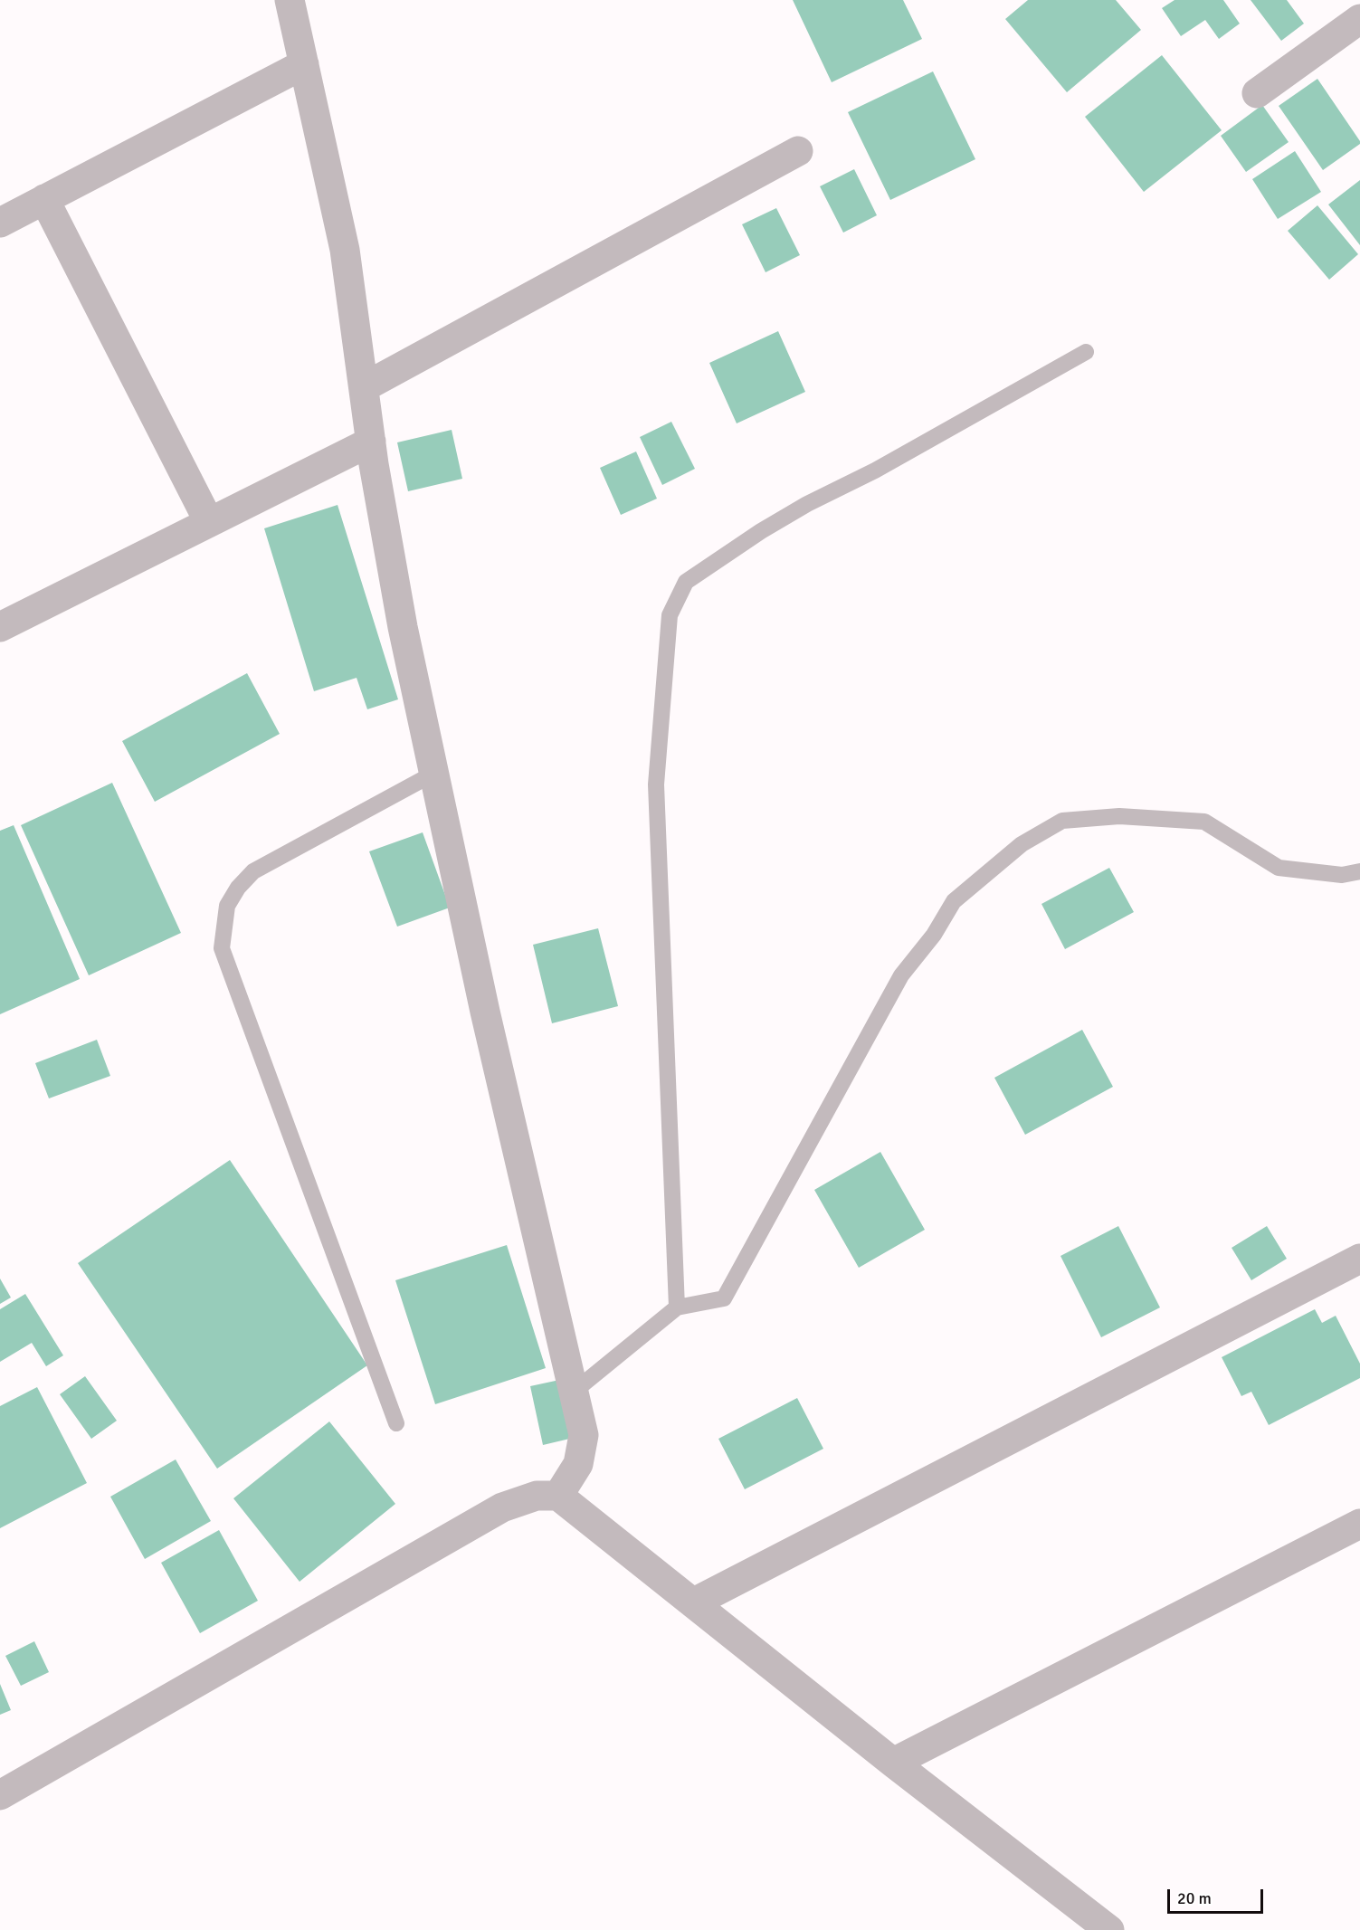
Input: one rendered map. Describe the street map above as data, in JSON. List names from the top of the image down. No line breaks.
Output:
{"scale_bar":"20 m"}
